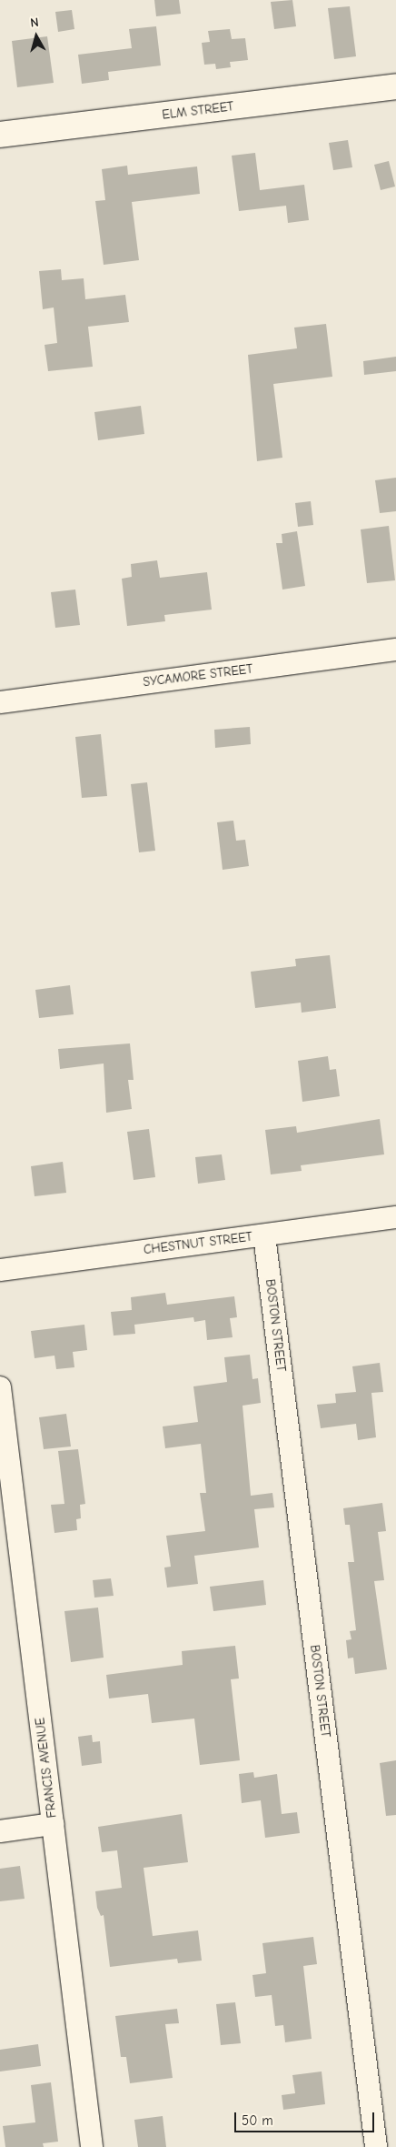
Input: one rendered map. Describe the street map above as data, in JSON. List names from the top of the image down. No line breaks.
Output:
{"streets":{"main road":["ELM STREET"],"street":["SYCAMORE STREET","CHESTNUT STREET","BOSTON STREET","FRANCIS AVENUE"]},"crossings":[["CHESTNUT STREET","BOSTON STREET"]],"scale_bar":"50 m","north":"top"}
